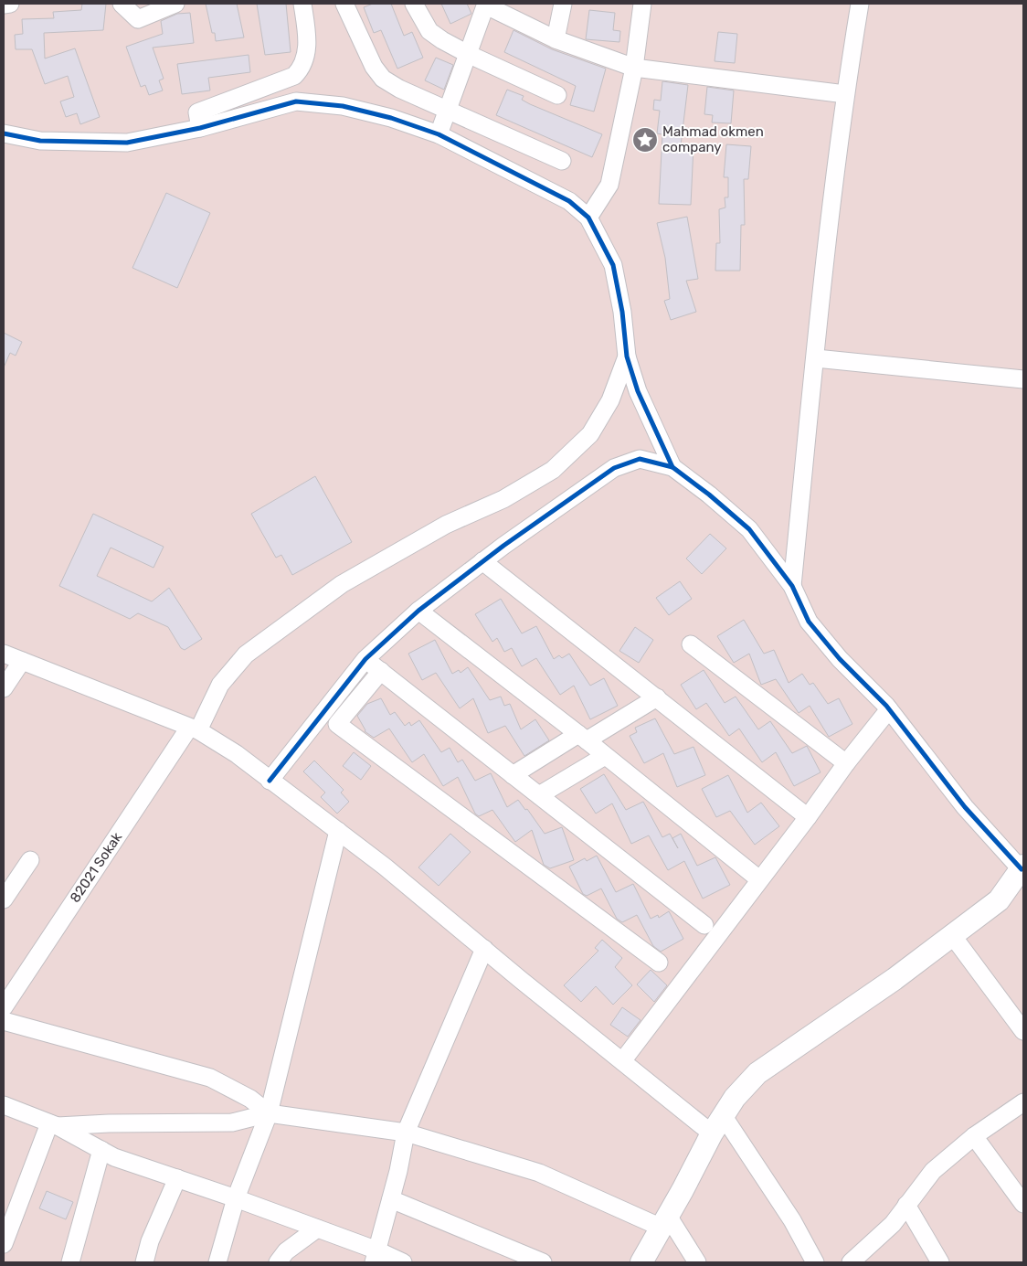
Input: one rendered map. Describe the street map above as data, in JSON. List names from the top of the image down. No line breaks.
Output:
{"streets":{"street":["82021 Sokak"]},"places":{"place":["Mahmad okmen company"]}}
